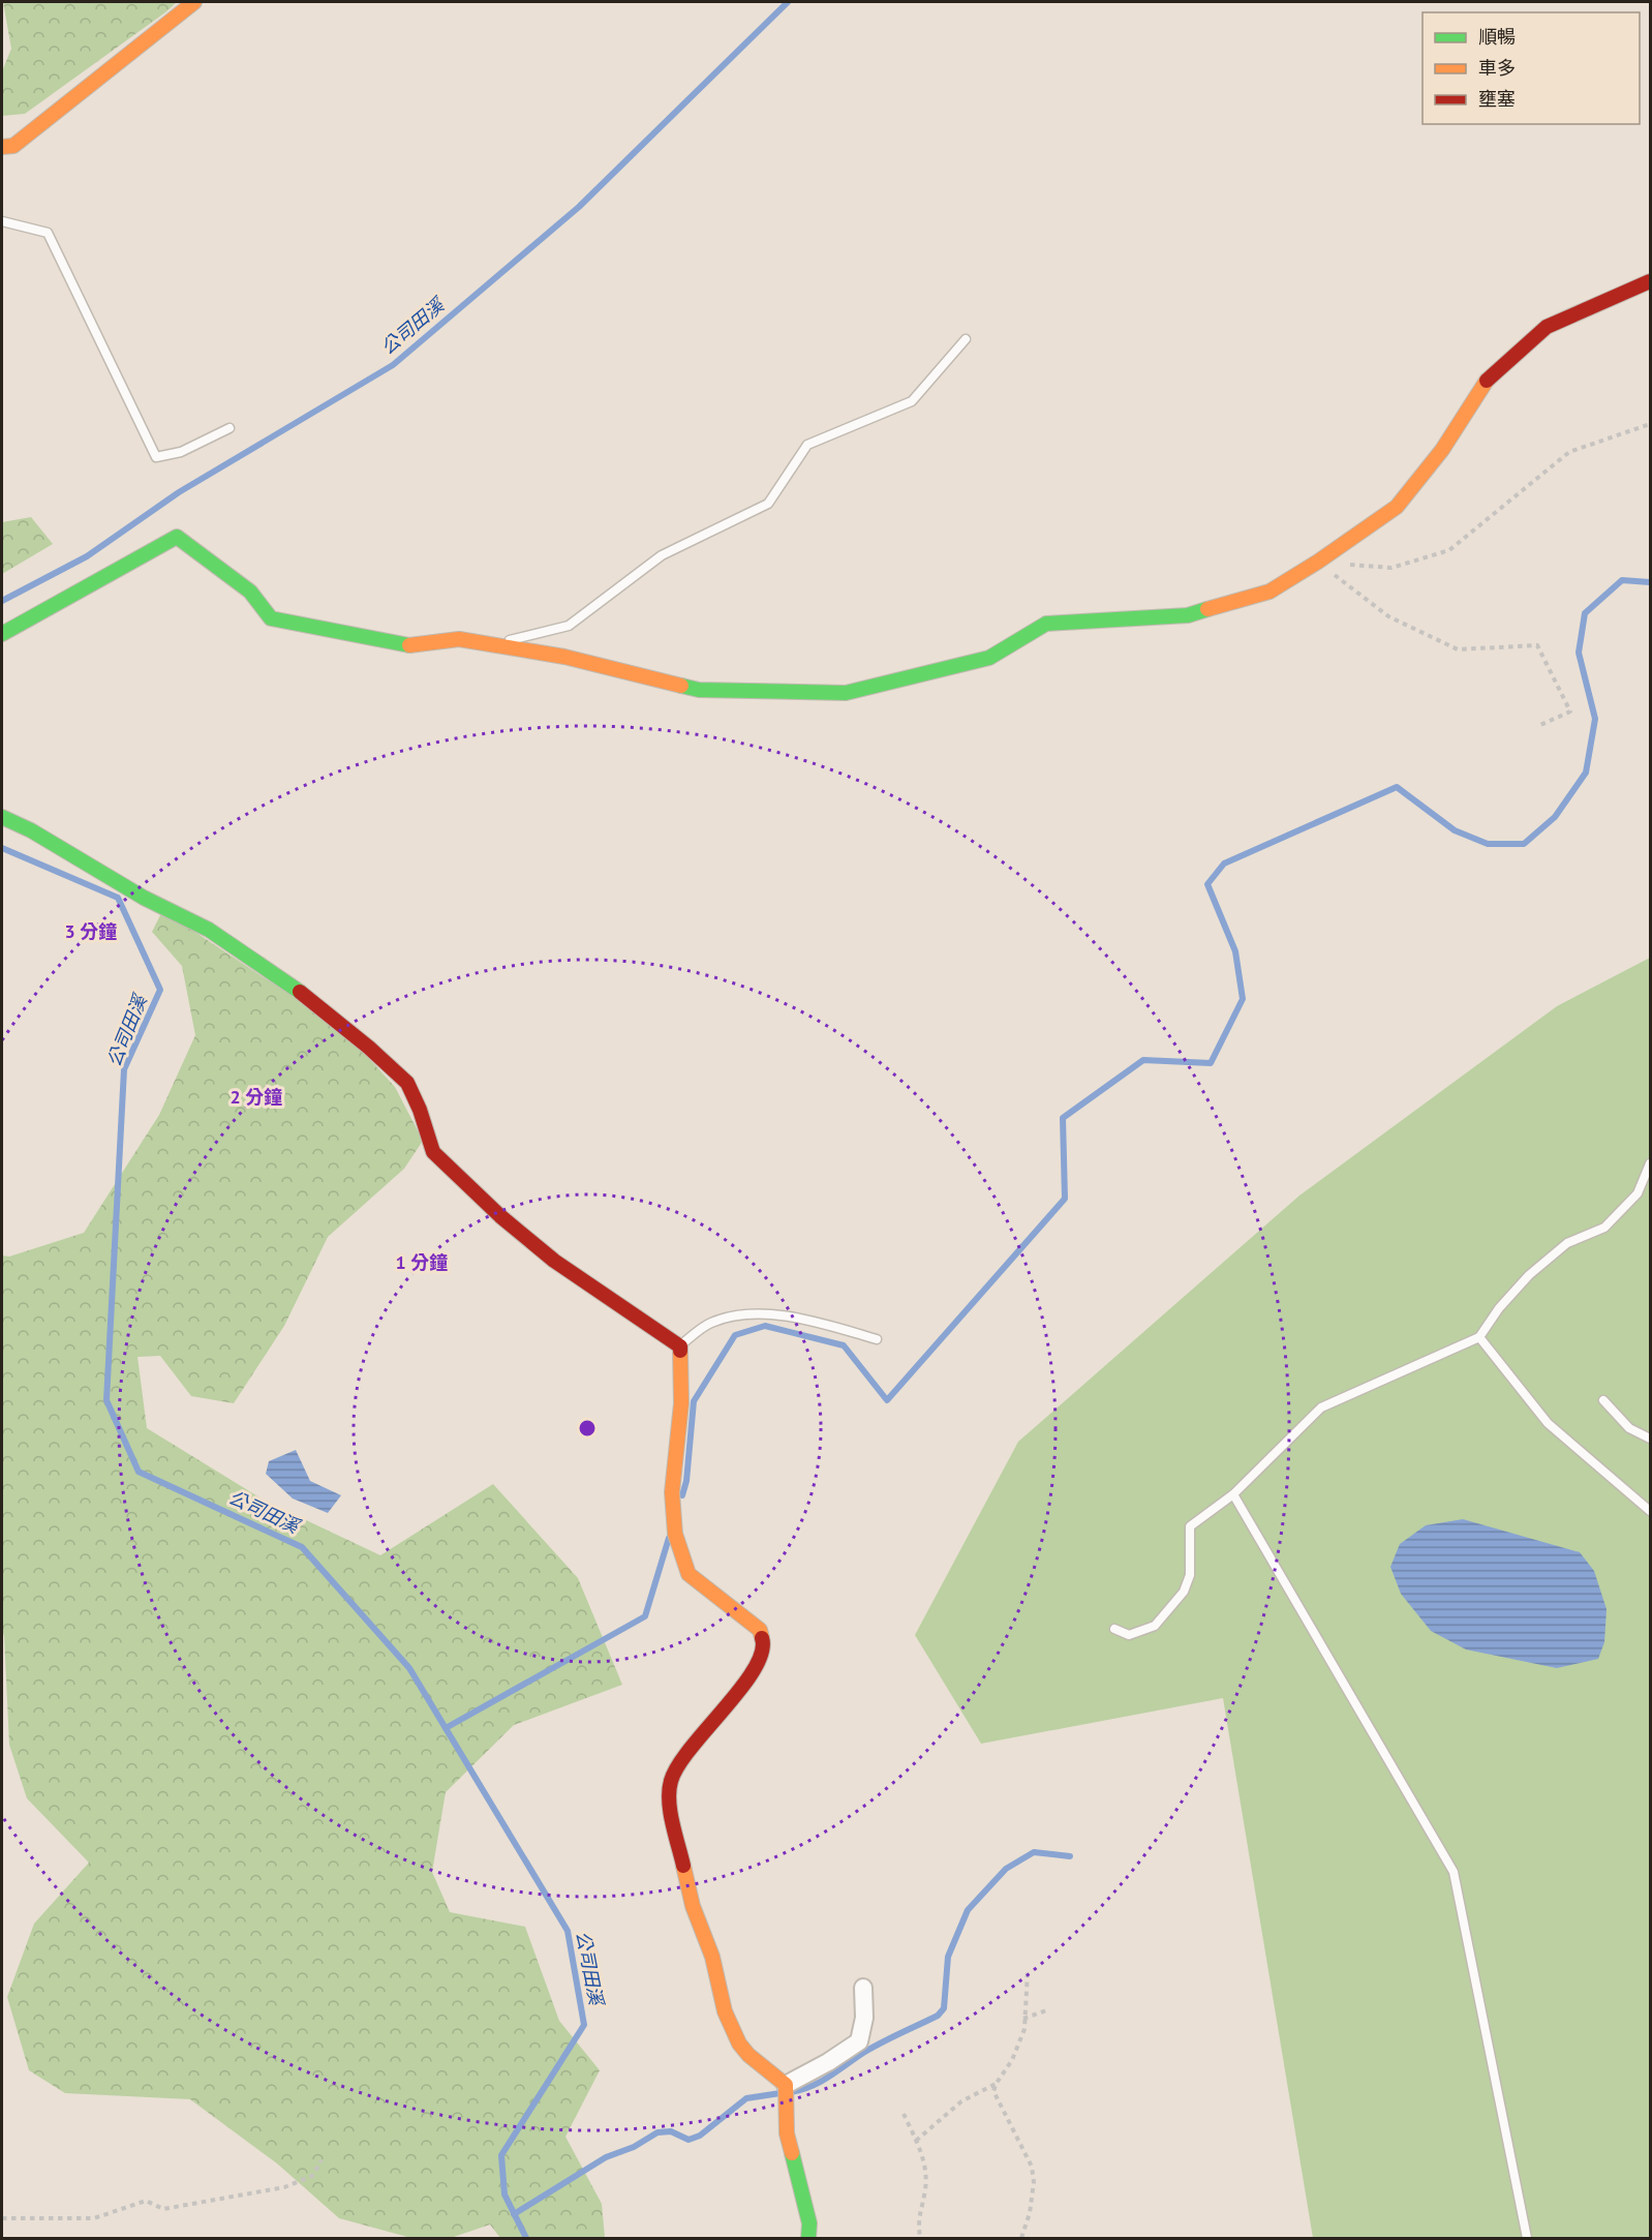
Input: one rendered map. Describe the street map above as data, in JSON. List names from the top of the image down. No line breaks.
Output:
{"water":["公司田溪"],"legend":["順暢","車多","壅塞"],"rings":["3 分鐘","2 分鐘","1 分鐘"]}
